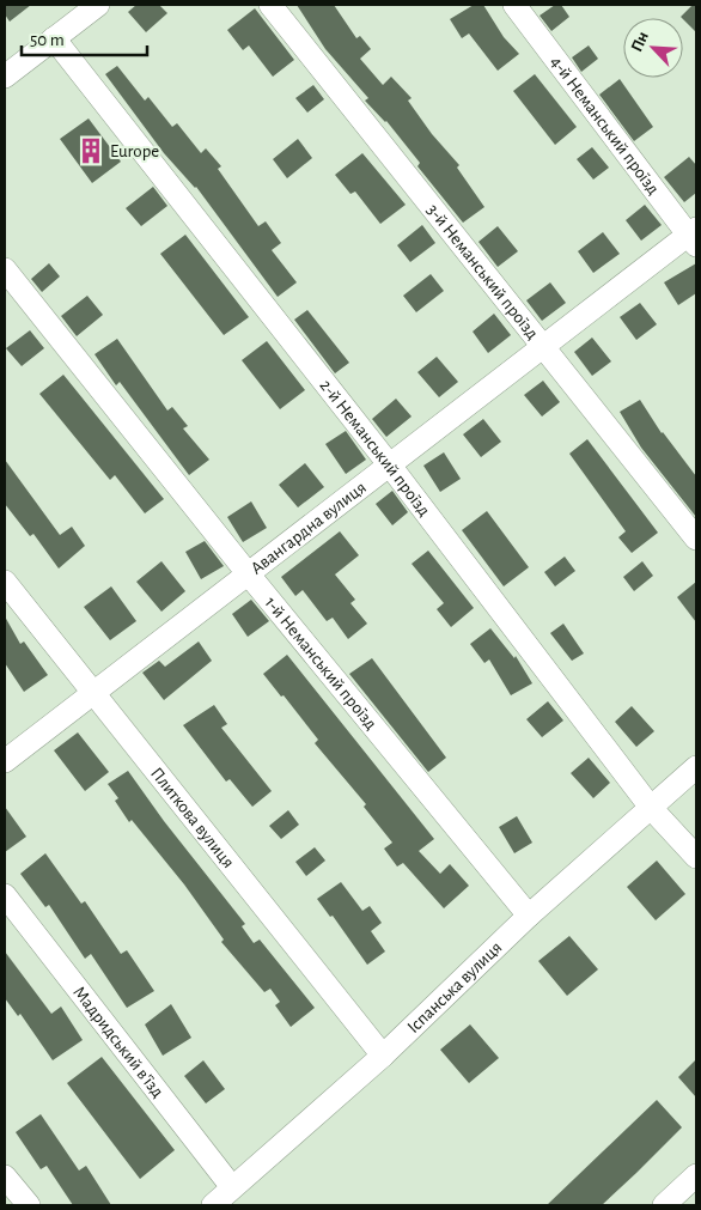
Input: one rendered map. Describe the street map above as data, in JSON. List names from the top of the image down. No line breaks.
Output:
{"streets":{"street":["4-й Неманський проїзд","3-й Неманський проїзд","2-й Неманський проїзд","Авангардна вулиця","1-й Неманський проїзд","Плиткова вулиця","Іспанська вулиця","Мадридський в'їзд"]},"crossings":[["4-й Неманський проїзд","Авангардна вулиця"],["3-й Неманський проїзд","Авангардна вулиця"],["2-й Неманський проїзд","Авангардна вулиця"],["2-й Неманський проїзд","Іспанська вулиця"],["Авангардна вулиця","1-й Неманський проїзд"],["Авангардна вулиця","Плиткова вулиця"],["1-й Неманський проїзд","Іспанська вулиця"],["Плиткова вулиця","Іспанська вулиця"],["Іспанська вулиця","Мадридський в'їзд"]],"places":{"building":["Europe"]},"scale_bar":"50 m","north":"top left"}
